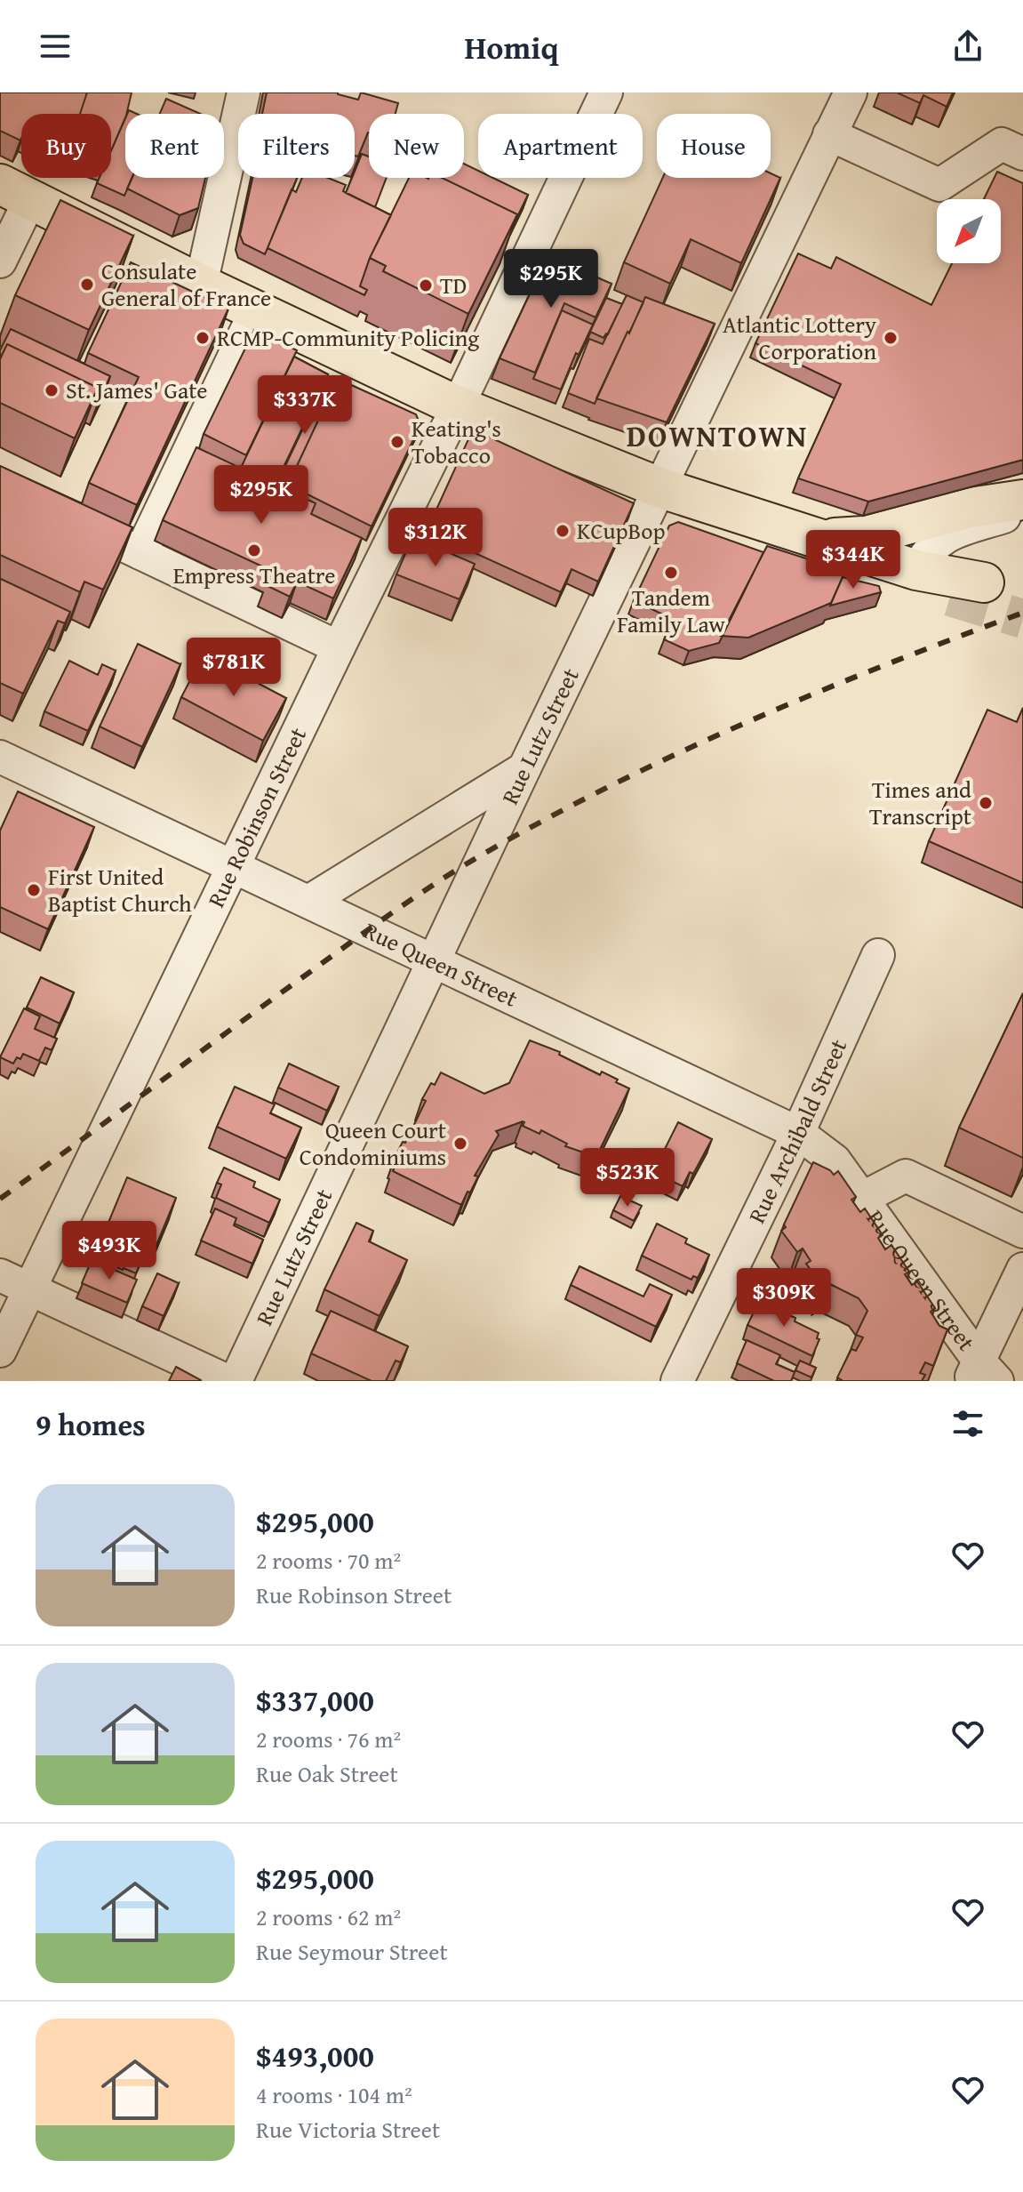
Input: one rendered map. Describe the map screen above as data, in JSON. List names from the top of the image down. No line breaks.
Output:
{"streets":{"street":["Rue Lutz Street","Rue Robinson Street","Rue Queen Street","Rue Archibald Street"]},"crossings":[["Rue Lutz Street","Rue Queen Street"],["Rue Robinson Street","Rue Queen Street"],["Rue Queen Street","Rue Archibald Street"]],"districts":["DOWNTOWN"],"places":["Consulate General of France","TD","RCMP-Community Policing","Atlantic Lottery Corporation","St. James' Gate","Keating's Tobacco","KCupBop","Empress Theatre","Tandem Family Law","Times and Transcript","First United Baptist Church","Queen Court Condominiums"],"north":"bottom left","page":{"header":"Homiq","chip":["Buy","Rent","Filters","New","Apartment","House"],"price":["$295K","$337K","$295K","$312K","$344K","$781K","$523K","$493K","$309K"],"heading":"9 homes","list":[{"name":"$295,000","note":"2 rooms · 70 m² · Rue Robinson Street"},{"name":"$337,000","note":"2 rooms · 76 m² · Rue Oak Street"},{"name":"$295,000","note":"2 rooms · 62 m² · Rue Seymour Street"},{"name":"$493,000","note":"4 rooms · 104 m² · Rue Victoria Street"}]}}
